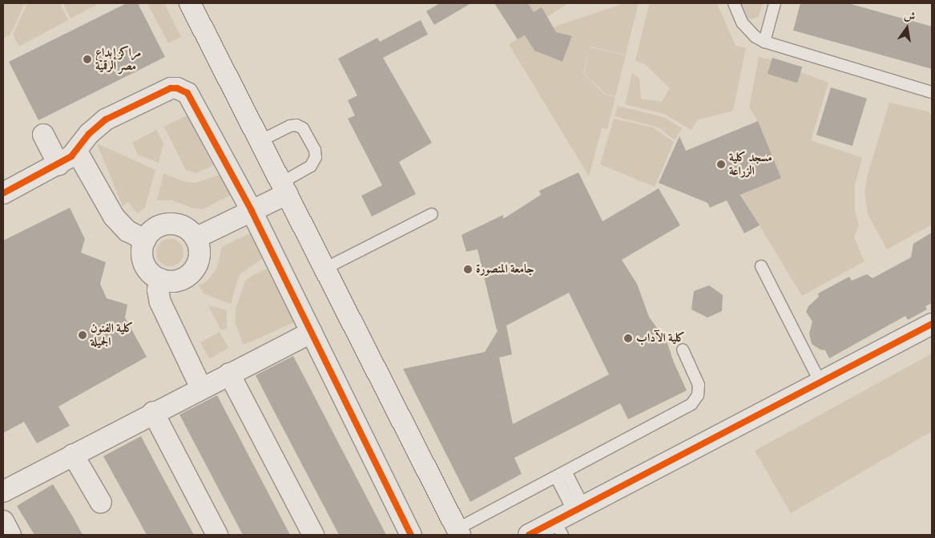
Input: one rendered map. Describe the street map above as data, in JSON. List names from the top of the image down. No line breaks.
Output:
{"places":["مراكز إبداع مصر الرقمية","مسجد كلية الزراعة","جامعة المنصورة","كلية الفنون الجميلة","كلية الآداب"],"north":"top"}
